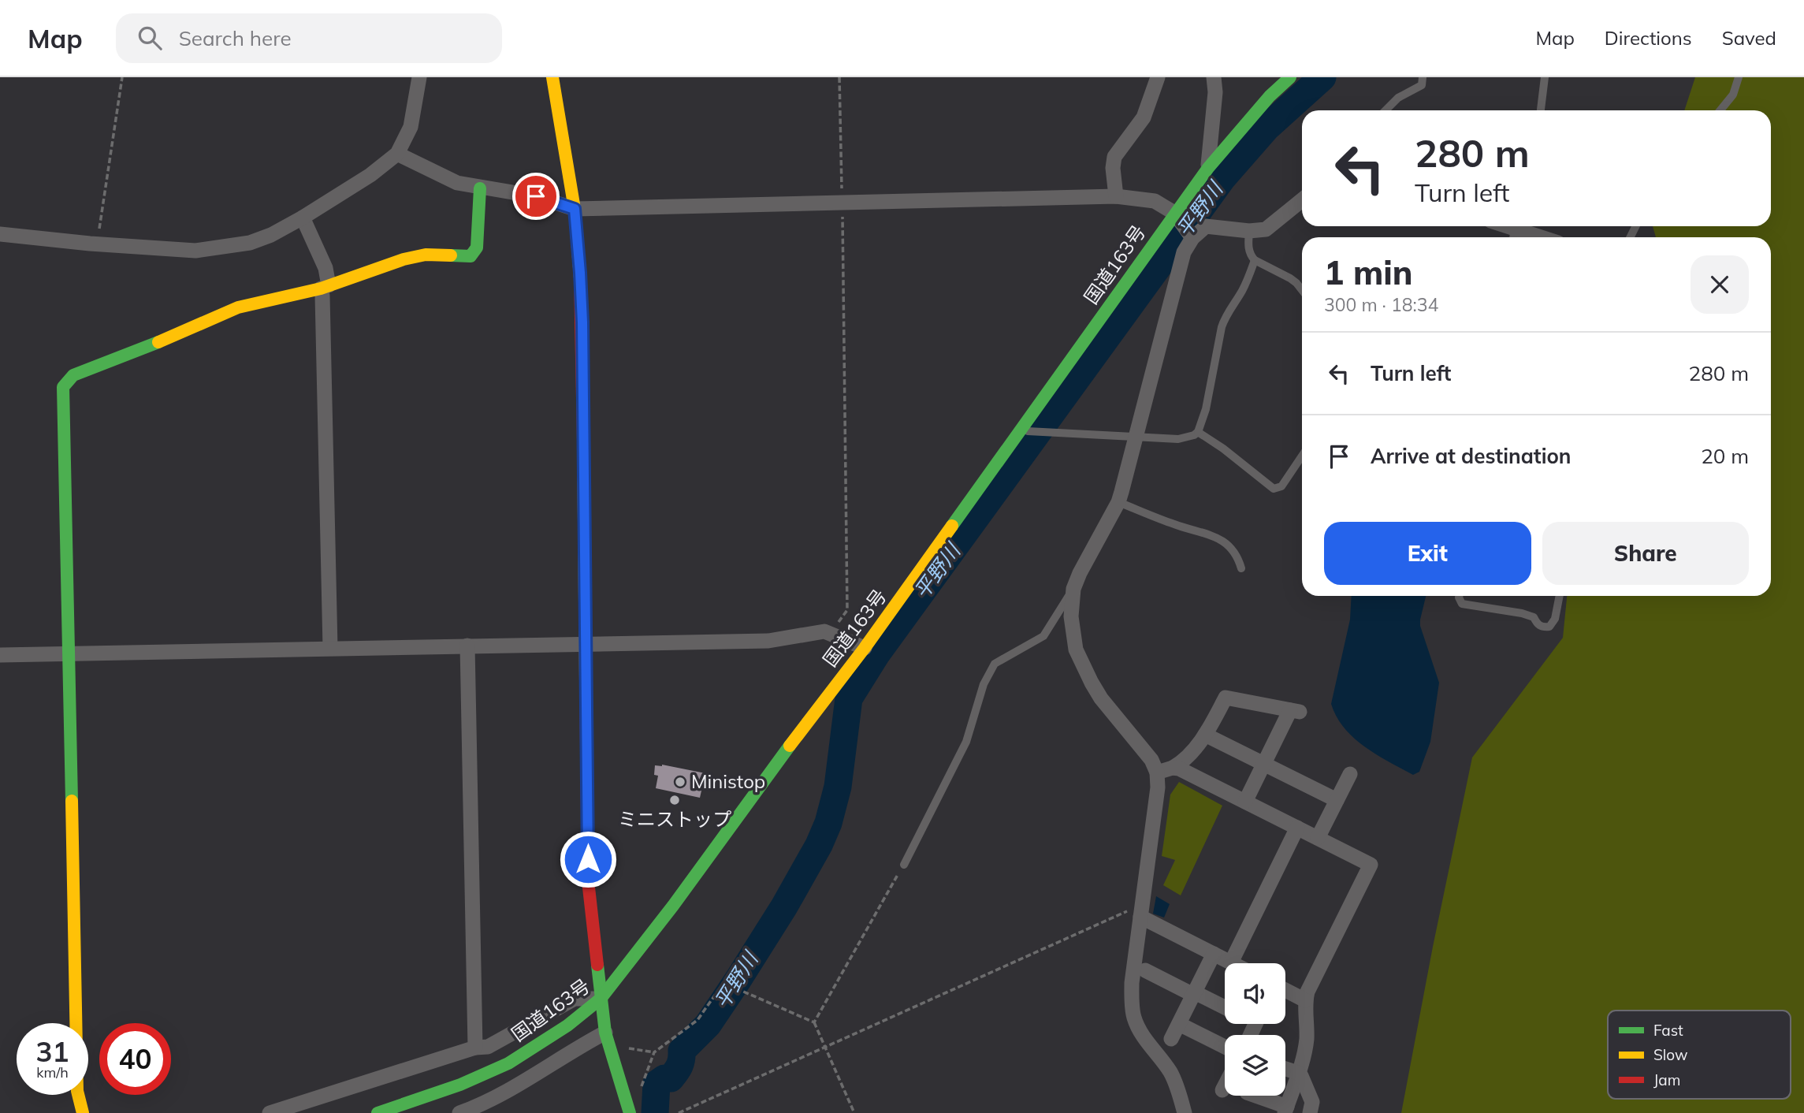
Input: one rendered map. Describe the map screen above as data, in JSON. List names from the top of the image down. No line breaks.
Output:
{"streets":{"main road":["国道163号"]},"water":["平野川"],"places":["Ministop","ミニストップ"],"legend":["Fast","Slow","Jam"],"page":{"header":"Map","search":"Search here","nav":["Map","Directions","Saved"],"turn":["280 m","Turn left"],"heading":["1 min","300 m · 18:34"],"list":[{"name":"Turn left","value":"280 m"},{"name":"Arrive at destination","value":"20 m"}],"buttons":["Exit","Share"],"speed":"31 km/h","limit":"40"}}
